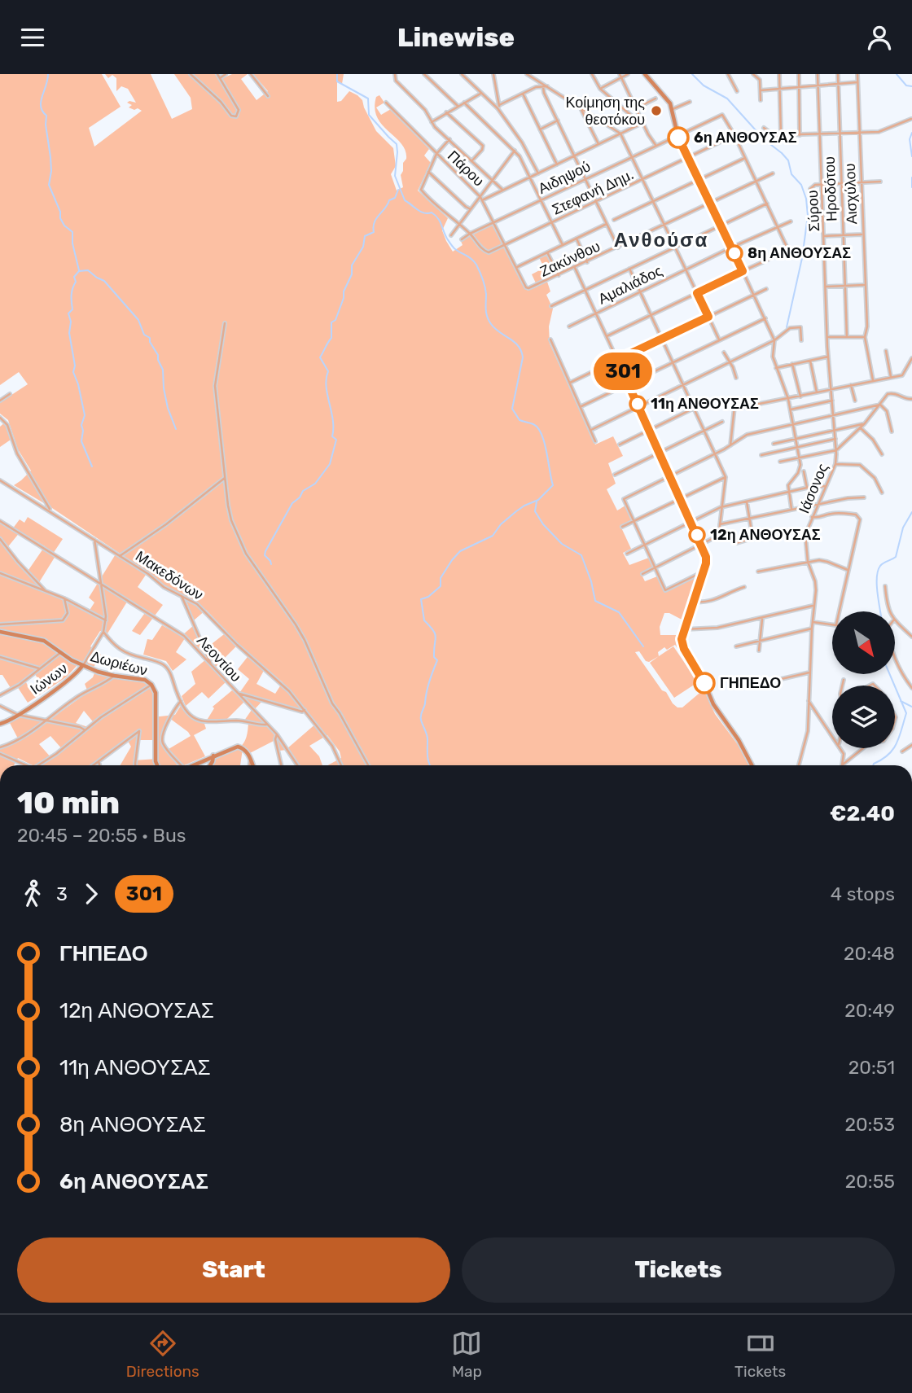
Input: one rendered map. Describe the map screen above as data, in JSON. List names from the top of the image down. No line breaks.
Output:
{"streets":{"street":["Πάρου","Αιδηψού","Ηροδότου","Στεφανή Δημ.","Αισχύλου","Σύρου","Ζακύνθου","Αμαλιάδος","Ιάσονος","Μακεδόνων","Λεοντίου","Δωριέων","Ιώνων"]},"crossings":[["Πάρου","Αιδηψού"],["Πάρου","Στεφανή Δημ."],["Πάρου","Ζακύνθου"],["Αιδηψού","Στεφανή Δημ."],["Σύρου","Ιάσονος"],["Μακεδόνων","Ιώνων"],["Λεοντίου","Ιώνων"],["Δωριέων","Ιώνων"]],"districts":["Ανθούσα"],"places":["Κοίμηση της θεοτόκου","6η ΑΝΘΟΥΣΑΣ","8η ΑΝΘΟΥΣΑΣ","11η ΑΝΘΟΥΣΑΣ","12η ΑΝΘΟΥΣΑΣ","ΓΗΠΕΔΟ"],"lines":["bus line 301"],"north":"bottom right","page":{"header":"Linewise","on_map":"301","heading":["10 min","20:45 – 20:55 · Bus","€2.40"],"legs":["3","301","4 stops"],"list":[{"name":"ΓΗΠΕΔΟ","value":"20:48"},{"name":"12η ΑΝΘΟΥΣΑΣ","value":"20:49"},{"name":"11η ΑΝΘΟΥΣΑΣ","value":"20:51"},{"name":"8η ΑΝΘΟΥΣΑΣ","value":"20:53"},{"name":"6η ΑΝΘΟΥΣΑΣ","value":"20:55"}],"buttons":["Start","Tickets"],"tabs":["Directions","Map","Tickets"]}}
